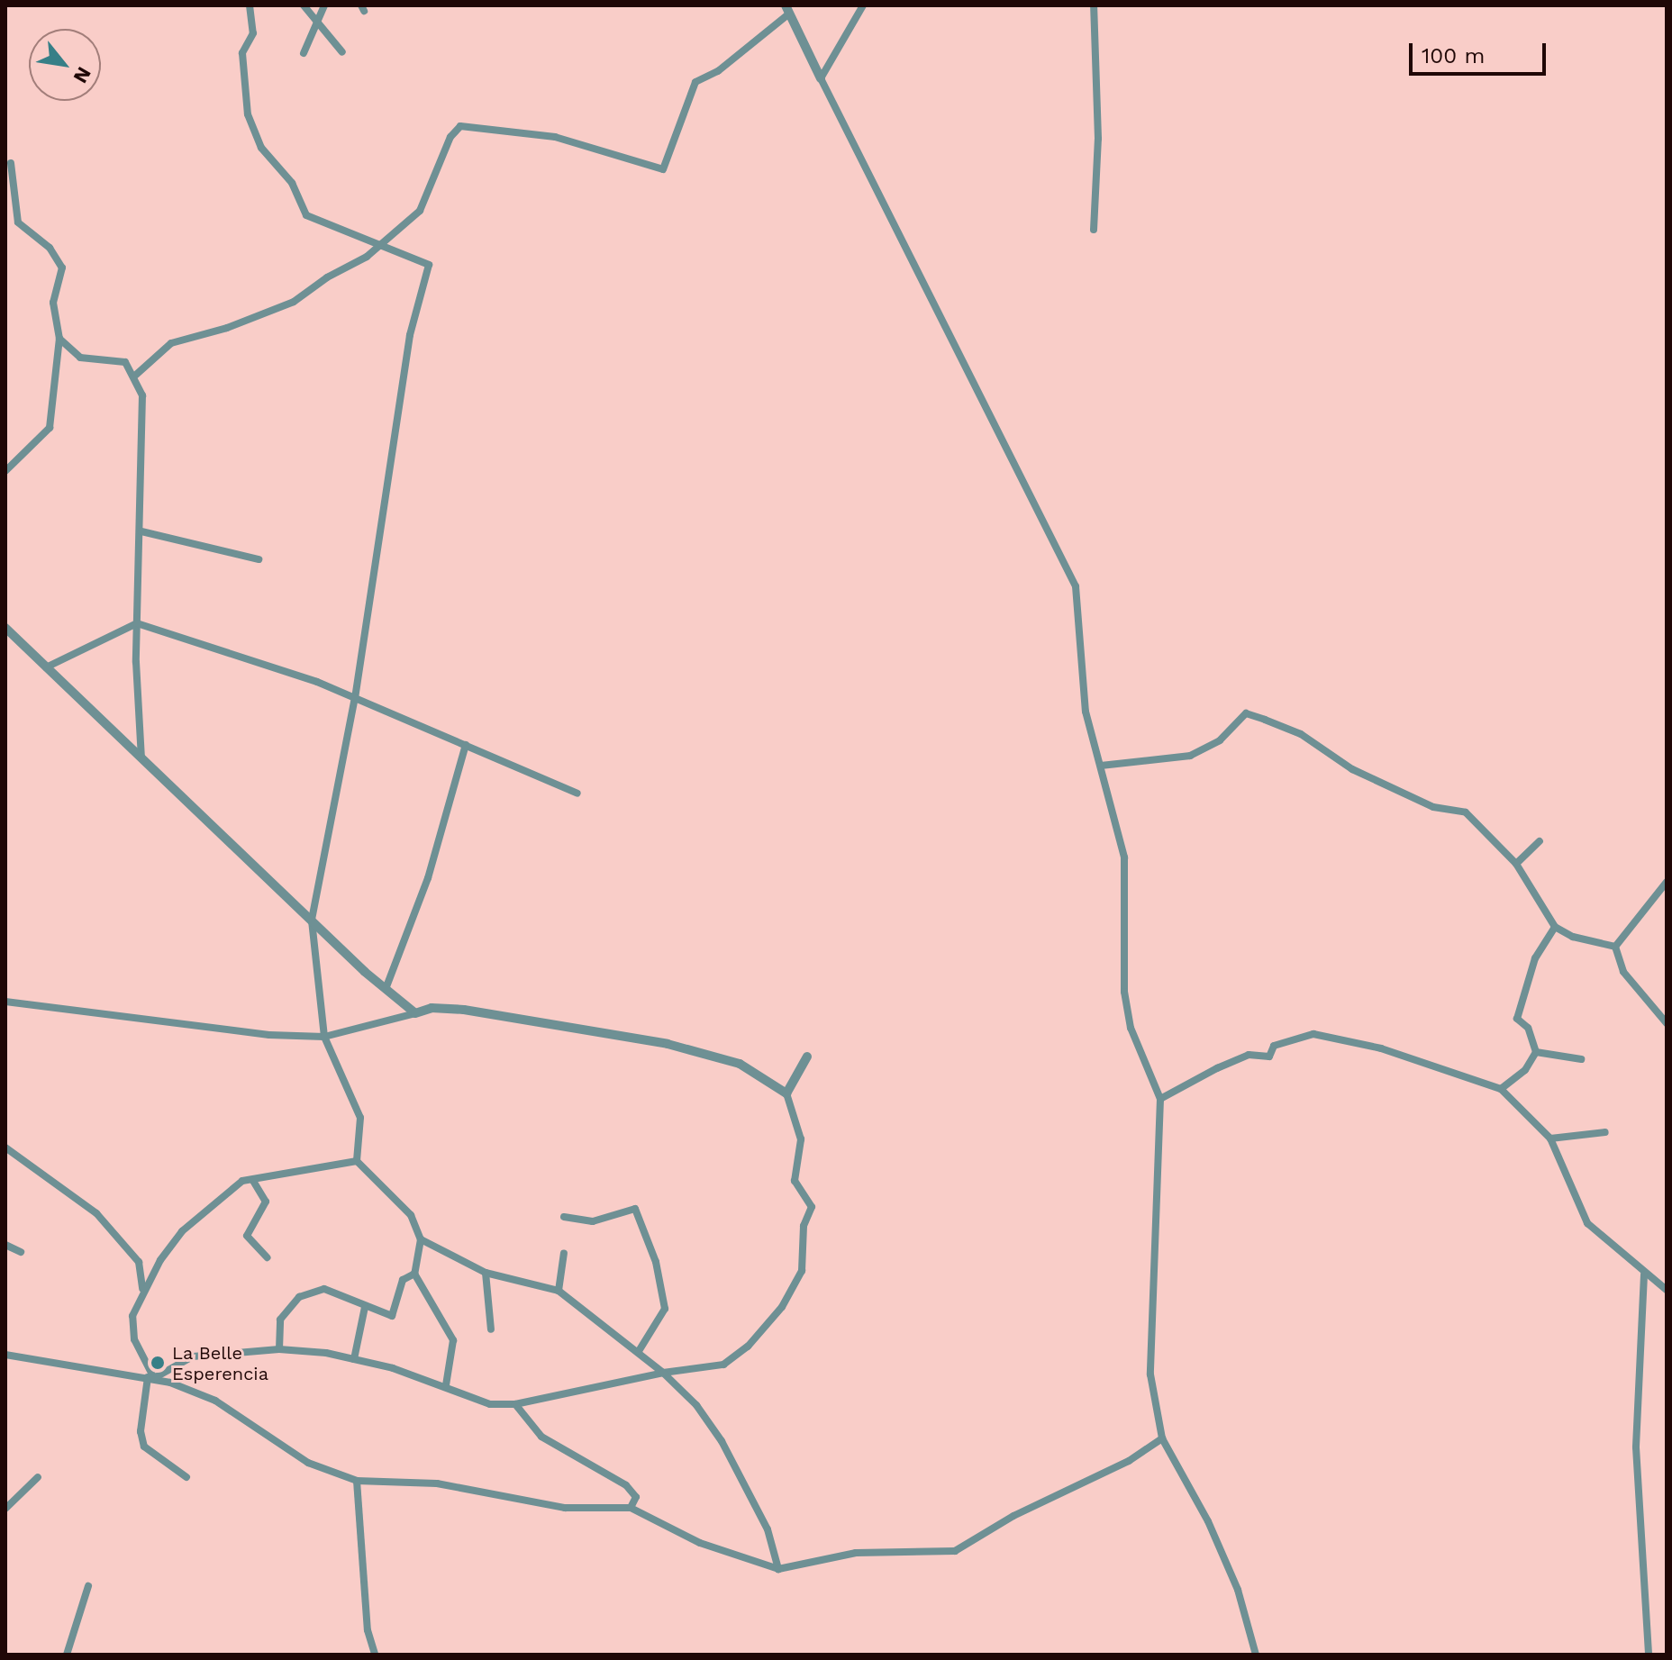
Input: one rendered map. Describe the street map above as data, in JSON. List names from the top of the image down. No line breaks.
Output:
{"places":["La Belle Esperencia"],"scale_bar":"100 m","north":"bottom right"}
